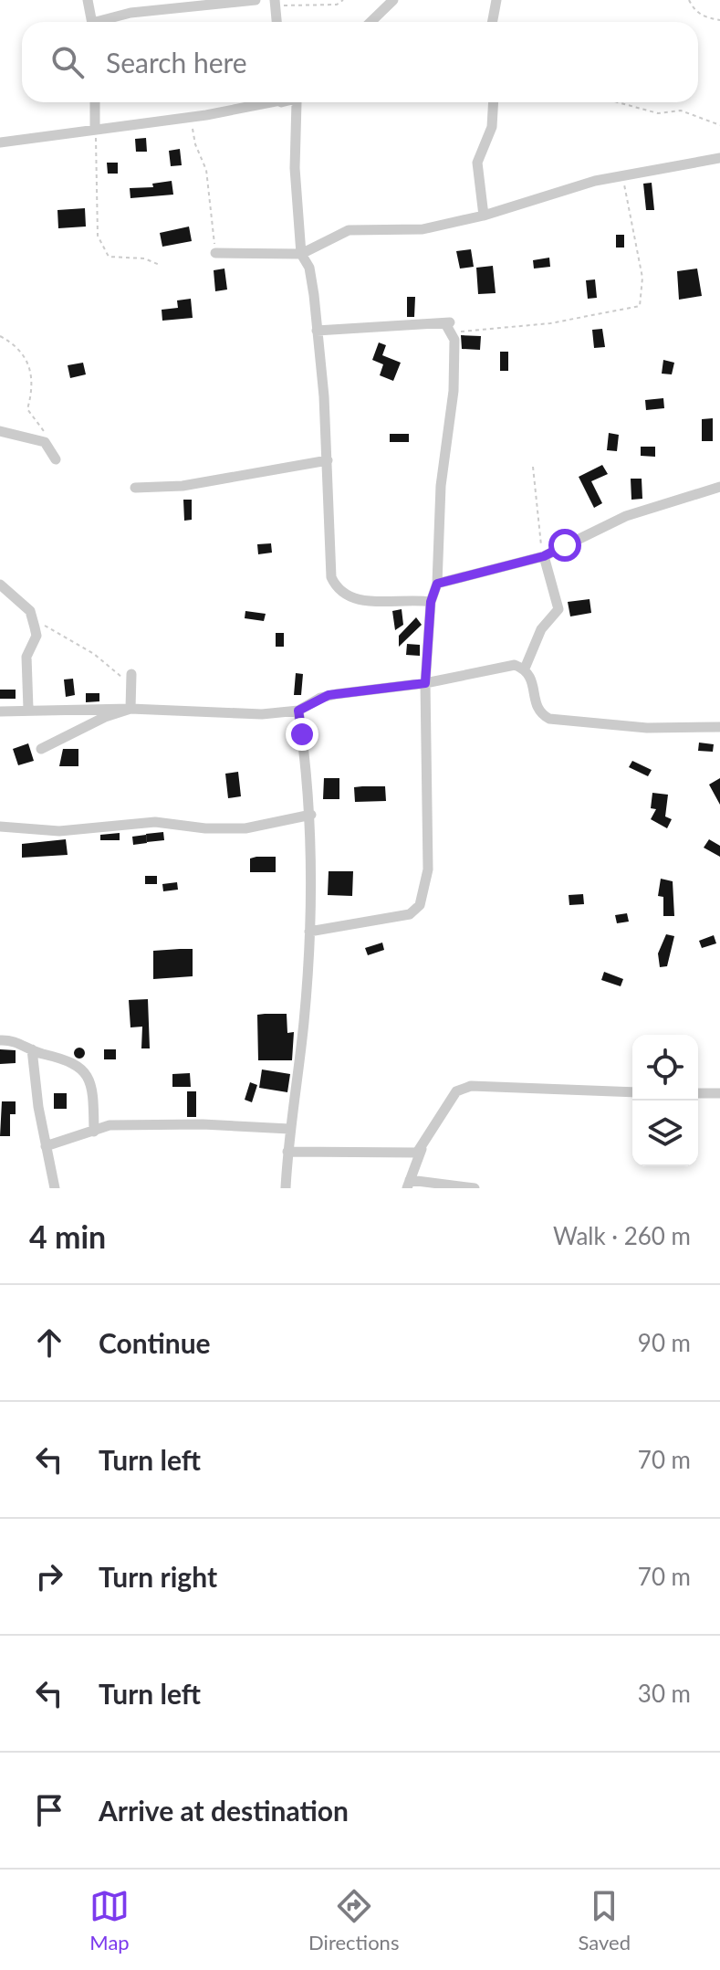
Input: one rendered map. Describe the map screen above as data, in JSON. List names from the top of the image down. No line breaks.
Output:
{"page":{"search":"Search here","heading":["4 min","Walk · 260 m"],"list":[["Continue","90 m"],["Turn left","70 m"],["Turn right","70 m"],["Turn left","30 m"],"Arrive at destination"],"nav":["Map","Directions","Saved"]}}
